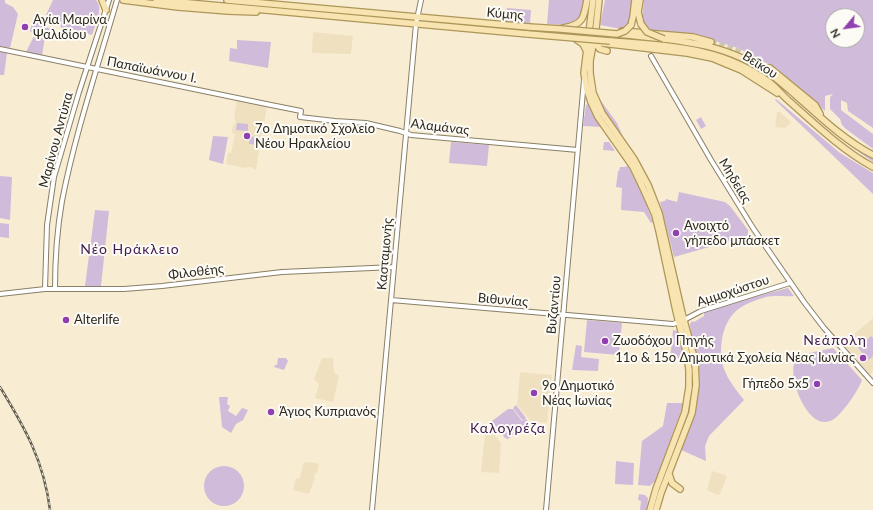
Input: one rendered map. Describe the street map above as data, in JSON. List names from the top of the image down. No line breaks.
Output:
{"streets":{"main road":["Κύμης","Βεΐκου"],"street":["Παπαϊωάννου Ι.","Αλαμάνας","Μαρίνου Αντύπα","Μηδείας","Κασταμονής","Φιλοθέης","Αμμοχώστου","Βιθυνίας","Βυζαντίου"]},"crossings":[["Κύμης","Βεΐκου"],["Κύμης","Κασταμονής"],["Παπαϊωάννου Ι.","Αλαμάνας"],["Παπαϊωάννου Ι.","Μαρίνου Αντύπα"],["Αλαμάνας","Κασταμονής"],["Αλαμάνας","Βυζαντίου"],["Μαρίνου Αντύπα","Φιλοθέης"],["Μηδείας","Αμμοχώστου"],["Κασταμονής","Φιλοθέης"],["Κασταμονής","Βιθυνίας"],["Αμμοχώστου","Βιθυνίας"],["Βιθυνίας","Βυζαντίου"]],"districts":["Νέο Ηράκλειο","Νεάπολη","Καλογρέζα"],"places":["Αγία Μαρίνα Ψαλιδίου","7ο Δημοτικό Σχολείο Νέου Ηρακλείου","Ανοιχτό γήπεδο μπάσκετ","Alterlife","Ζωοδόχου Πηγής","11ο & 15ο Δημοτικά Σχολεία Νέας Ιωνίας","Γήπεδο 5x5","9ο Δημοτικό Νέας Ιωνίας","Άγιος Κυπριανός"],"north":"bottom left"}
